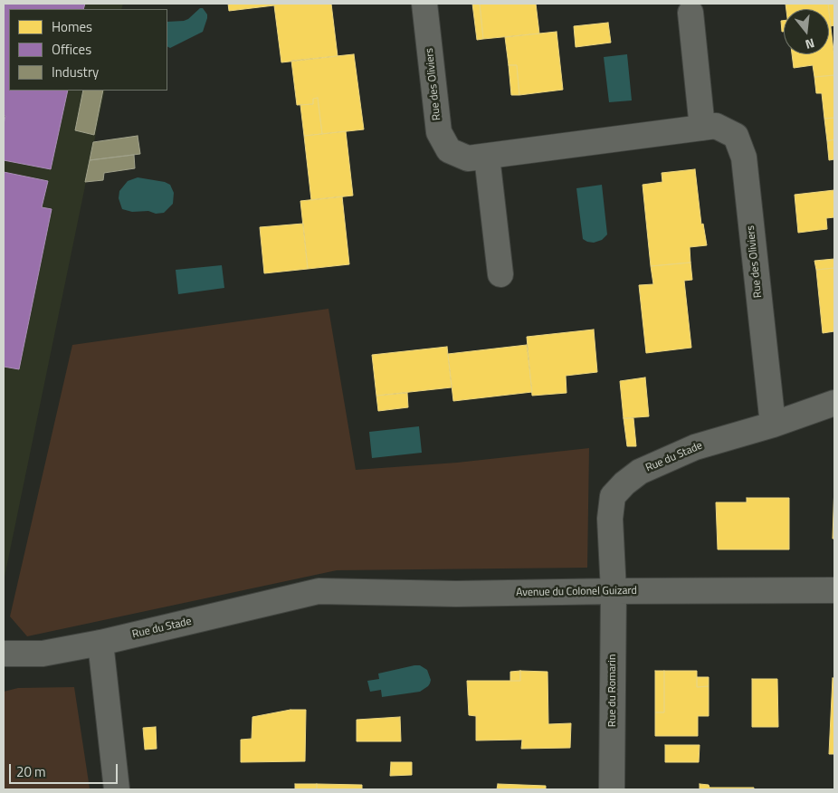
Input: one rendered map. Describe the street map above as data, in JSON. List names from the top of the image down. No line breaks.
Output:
{"streets":{"street":["Rue des Oliviers","Rue du Stade","Avenue du Colonel Guizard","Rue du Romarin"]},"crossings":[["Rue des Oliviers","Rue du Stade"],["Rue du Stade","Avenue du Colonel Guizard"],["Rue du Stade","Rue du Romarin"],["Avenue du Colonel Guizard","Rue du Romarin"]],"legend":["Homes","Offices","Industry"],"scale_bar":"20 m","north":"bottom"}
